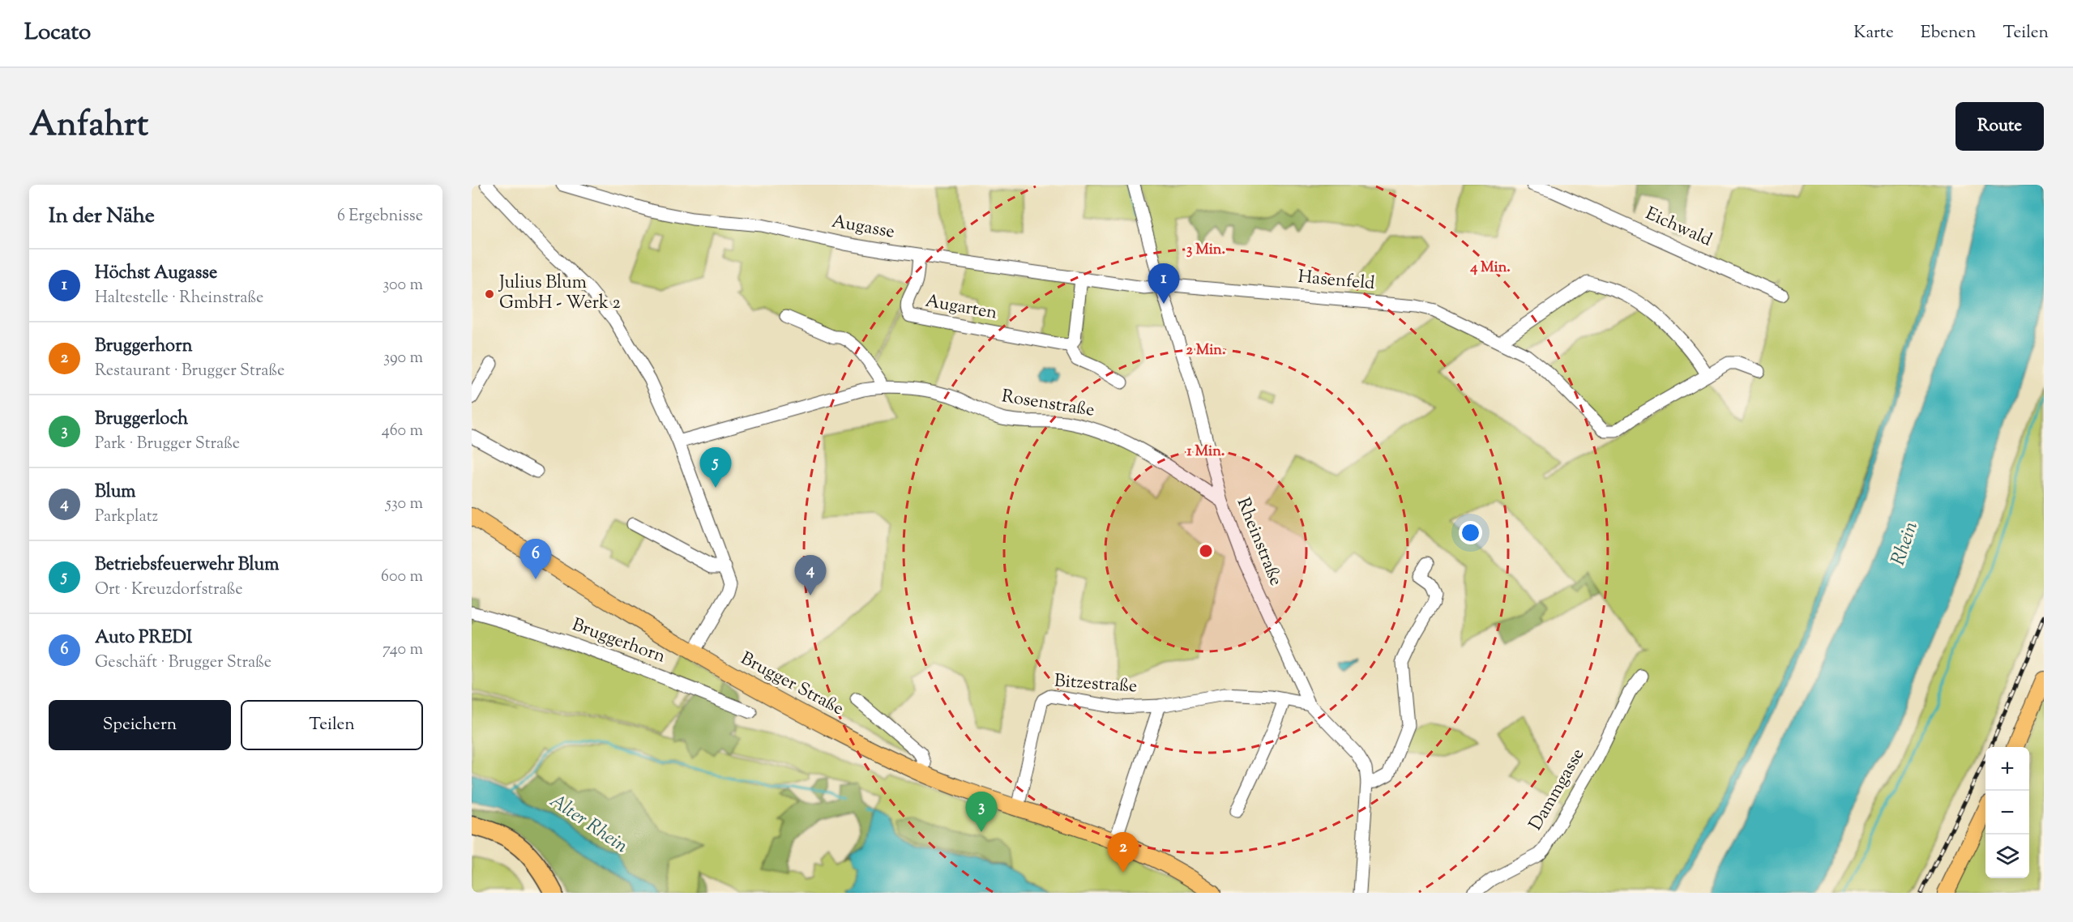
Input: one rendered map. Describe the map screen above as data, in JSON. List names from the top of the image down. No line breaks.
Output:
{"streets":{"main road":["Brugger Straße"],"street":["Augasse","Eichwald","Hasenfeld","Augarten","Rosenstraße","Rheinstraße","Bruggerhorn","Bitzestraße","Dammgasse"]},"crossings":[["Augasse","Hasenfeld"],["Augasse","Augarten"],["Augasse","Rheinstraße"],["Hasenfeld","Rheinstraße"],["Rosenstraße","Rheinstraße"],["Rheinstraße","Bitzestraße"],["Brugger Straße","Bitzestraße"]],"water":["Rhein","Alter Rhein"],"places":["Julius Blum GmbH - Werk 2"],"page":{"header":"Locato","nav":["Karte","Ebenen","Teilen"],"title":"Anfahrt","buttons":["Route",["Speichern","Teilen"]],"heading":["In der Nähe","6 Ergebnisse"],"list":[{"mark":"1","name":"Höchst Augasse","note":"Haltestelle · Rheinstraße","value":"300 m"},{"mark":"2","name":"Bruggerhorn","note":"Restaurant · Brugger Straße","value":"390 m"},{"mark":"3","name":"Bruggerloch","note":"Park · Brugger Straße","value":"460 m"},{"mark":"4","name":"Blum","note":"Parkplatz","value":"530 m"},{"mark":"5","name":"Betriebsfeuerwehr Blum","note":"Ort · Kreuzdorfstraße","value":"600 m"},{"mark":"6","name":"Auto PREDI","note":"Geschäft · Brugger Straße","value":"740 m"}],"pins":["1","5","6","4","3","2"],"map_buttons":["+","−"]},"rings":["3 Min.","4 Min.","2 Min.","1 Min."]}
